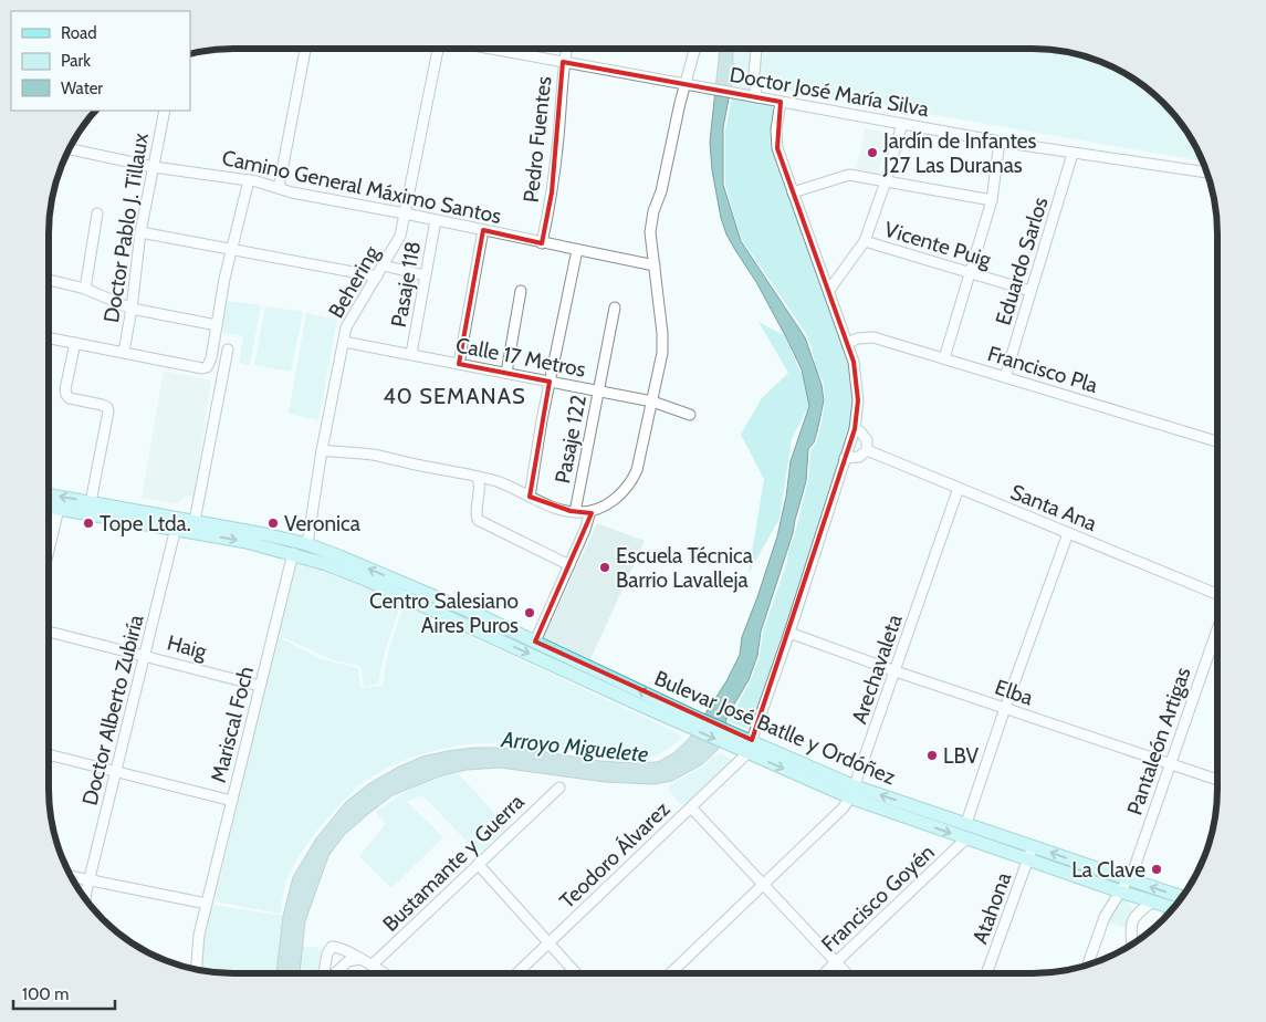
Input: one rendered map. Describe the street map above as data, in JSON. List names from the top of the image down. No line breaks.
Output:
{"streets":{"main road":["Bulevar José Batlle y Ordóñez"],"street":["Doctor José María Silva","Pedro Fuentes","Camino General Máximo Santos","Doctor Pablo J. Tillaux","Vicente Puig","Eduardo Sarlos","Behering","Pasaje 118","Calle 17 Metros","Francisco Pla","Pasaje 122","Santa Ana","Haig","Arechavaleta","Elba","Doctor Alberto Zubiría","Mariscal Foch","Pantaleón Artigas","Teodoro Álvarez","Bustamante y Guerra","Francisco Goyén","Atahona"]},"crossings":[["Doctor José María Silva","Pedro Fuentes"],["Doctor José María Silva","Eduardo Sarlos"],["Pedro Fuentes","Camino General Máximo Santos"],["Camino General Máximo Santos","Doctor Pablo J. Tillaux"],["Camino General Máximo Santos","Behering"],["Camino General Máximo Santos","Pasaje 118"],["Vicente Puig","Eduardo Sarlos"],["Eduardo Sarlos","Francisco Pla"],["Behering","Calle 17 Metros"],["Behering","Bulevar José Batlle y Ordóñez"],["Pasaje 118","Calle 17 Metros"],["Calle 17 Metros","Pasaje 122"],["Santa Ana","Arechavaleta"],["Haig","Doctor Alberto Zubiría"],["Haig","Mariscal Foch"],["Arechavaleta","Elba"],["Arechavaleta","Bulevar José Batlle y Ordóñez"],["Elba","Pantaleón Artigas"],["Doctor Alberto Zubiría","Bulevar José Batlle y Ordóñez"],["Mariscal Foch","Bulevar José Batlle y Ordóñez"],["Bulevar José Batlle y Ordóñez","Pantaleón Artigas"],["Bulevar José Batlle y Ordóñez","Teodoro Álvarez"],["Bulevar José Batlle y Ordóñez","Francisco Goyén"],["Bulevar José Batlle y Ordóñez","Atahona"]],"districts":["40 SEMANAS"],"water":["Arroyo Miguelete"],"places":["Jardín de Infantes J27 Las Duranas","Tope Ltda.","Veronica","Escuela Técnica Barrio Lavalleja","Centro Salesiano Aires Puros","LBV","La Clave"],"legend":["Road","Park","Water"],"scale_bar":"100 m"}
